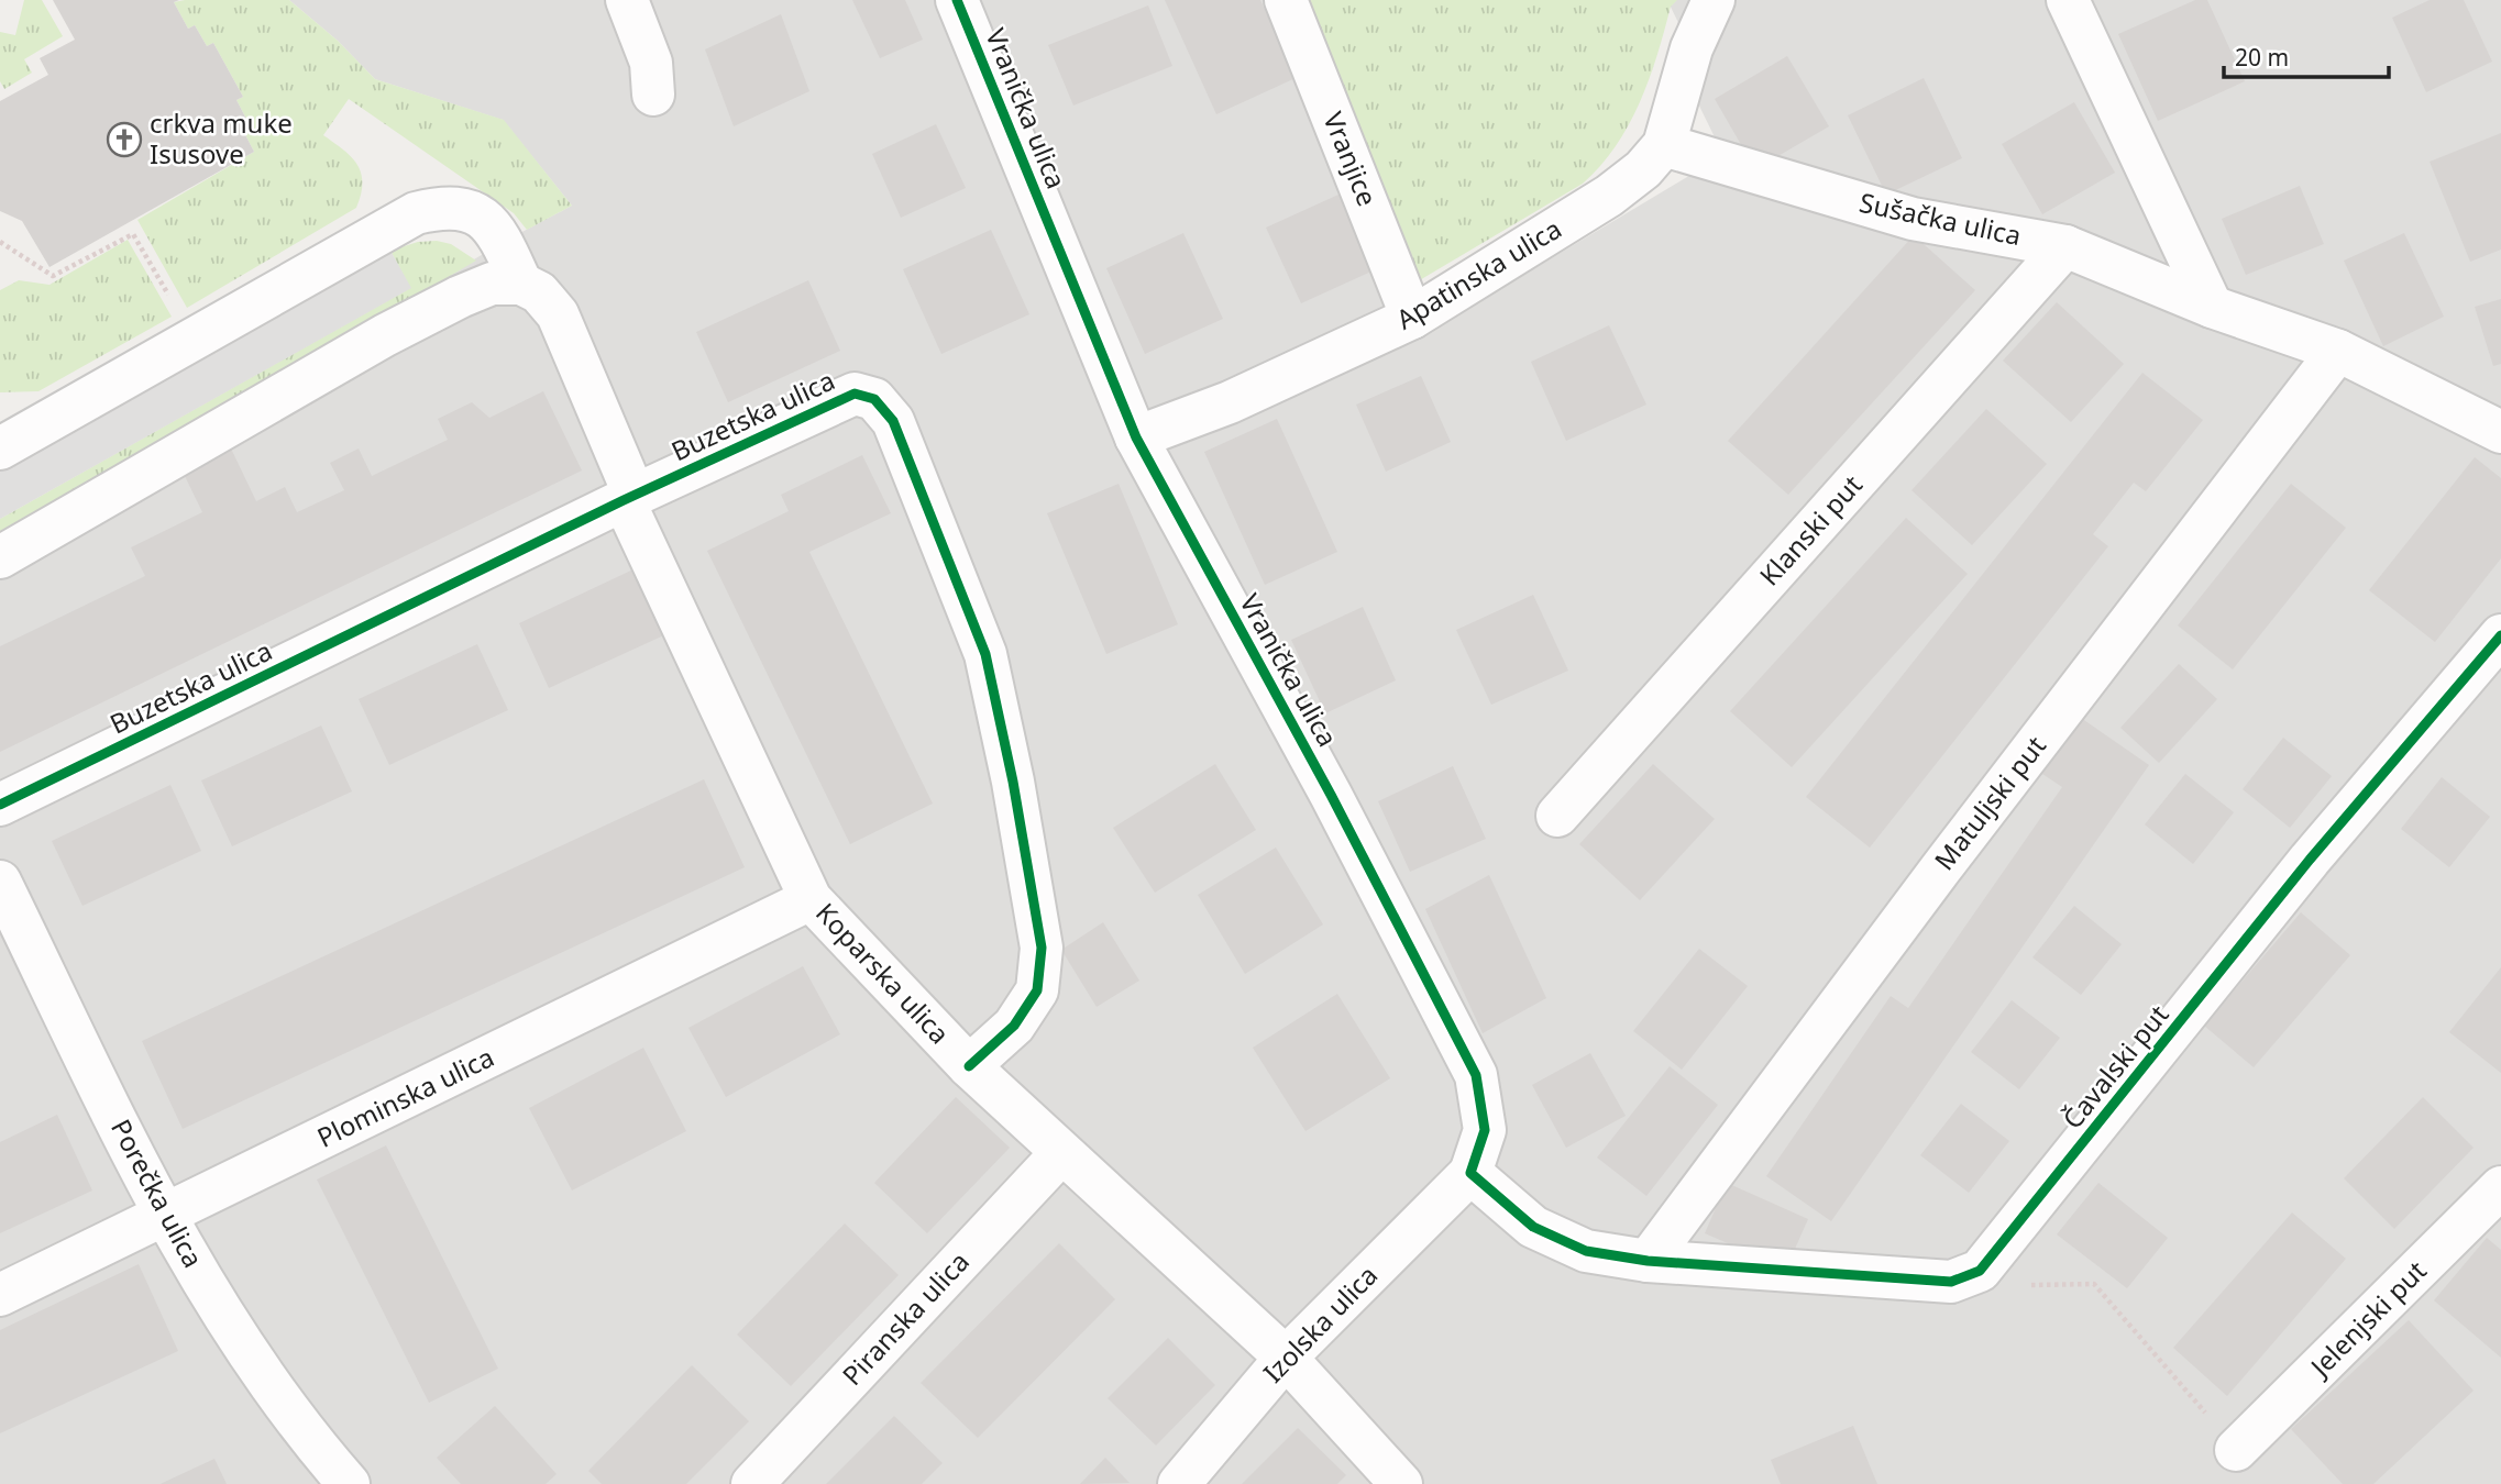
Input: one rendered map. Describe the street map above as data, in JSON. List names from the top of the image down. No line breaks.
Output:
{"streets":{"street":["Vranička ulica","Vranjice","Sušačka ulica","Apatinska ulica","Buzetska ulica","Klanski put","Matuljski put","Koparska ulica","Čavalski put","Plominska ulica","Porečka ulica","Piranska ulica","Jelenjski put","Izolska ulica"]},"crossings":[["Vranička ulica","Apatinska ulica"],["Vranička ulica","Izolska ulica"],["Vranjice","Apatinska ulica"],["Sušačka ulica","Apatinska ulica"],["Sušačka ulica","Klanski put"],["Sušačka ulica","Matuljski put"],["Buzetska ulica","Koparska ulica"],["Koparska ulica","Plominska ulica"],["Koparska ulica","Piranska ulica"],["Koparska ulica","Izolska ulica"],["Plominska ulica","Porečka ulica"]],"places":{"church":["crkva muke Isusove"]},"scale_bar":"20 m"}
